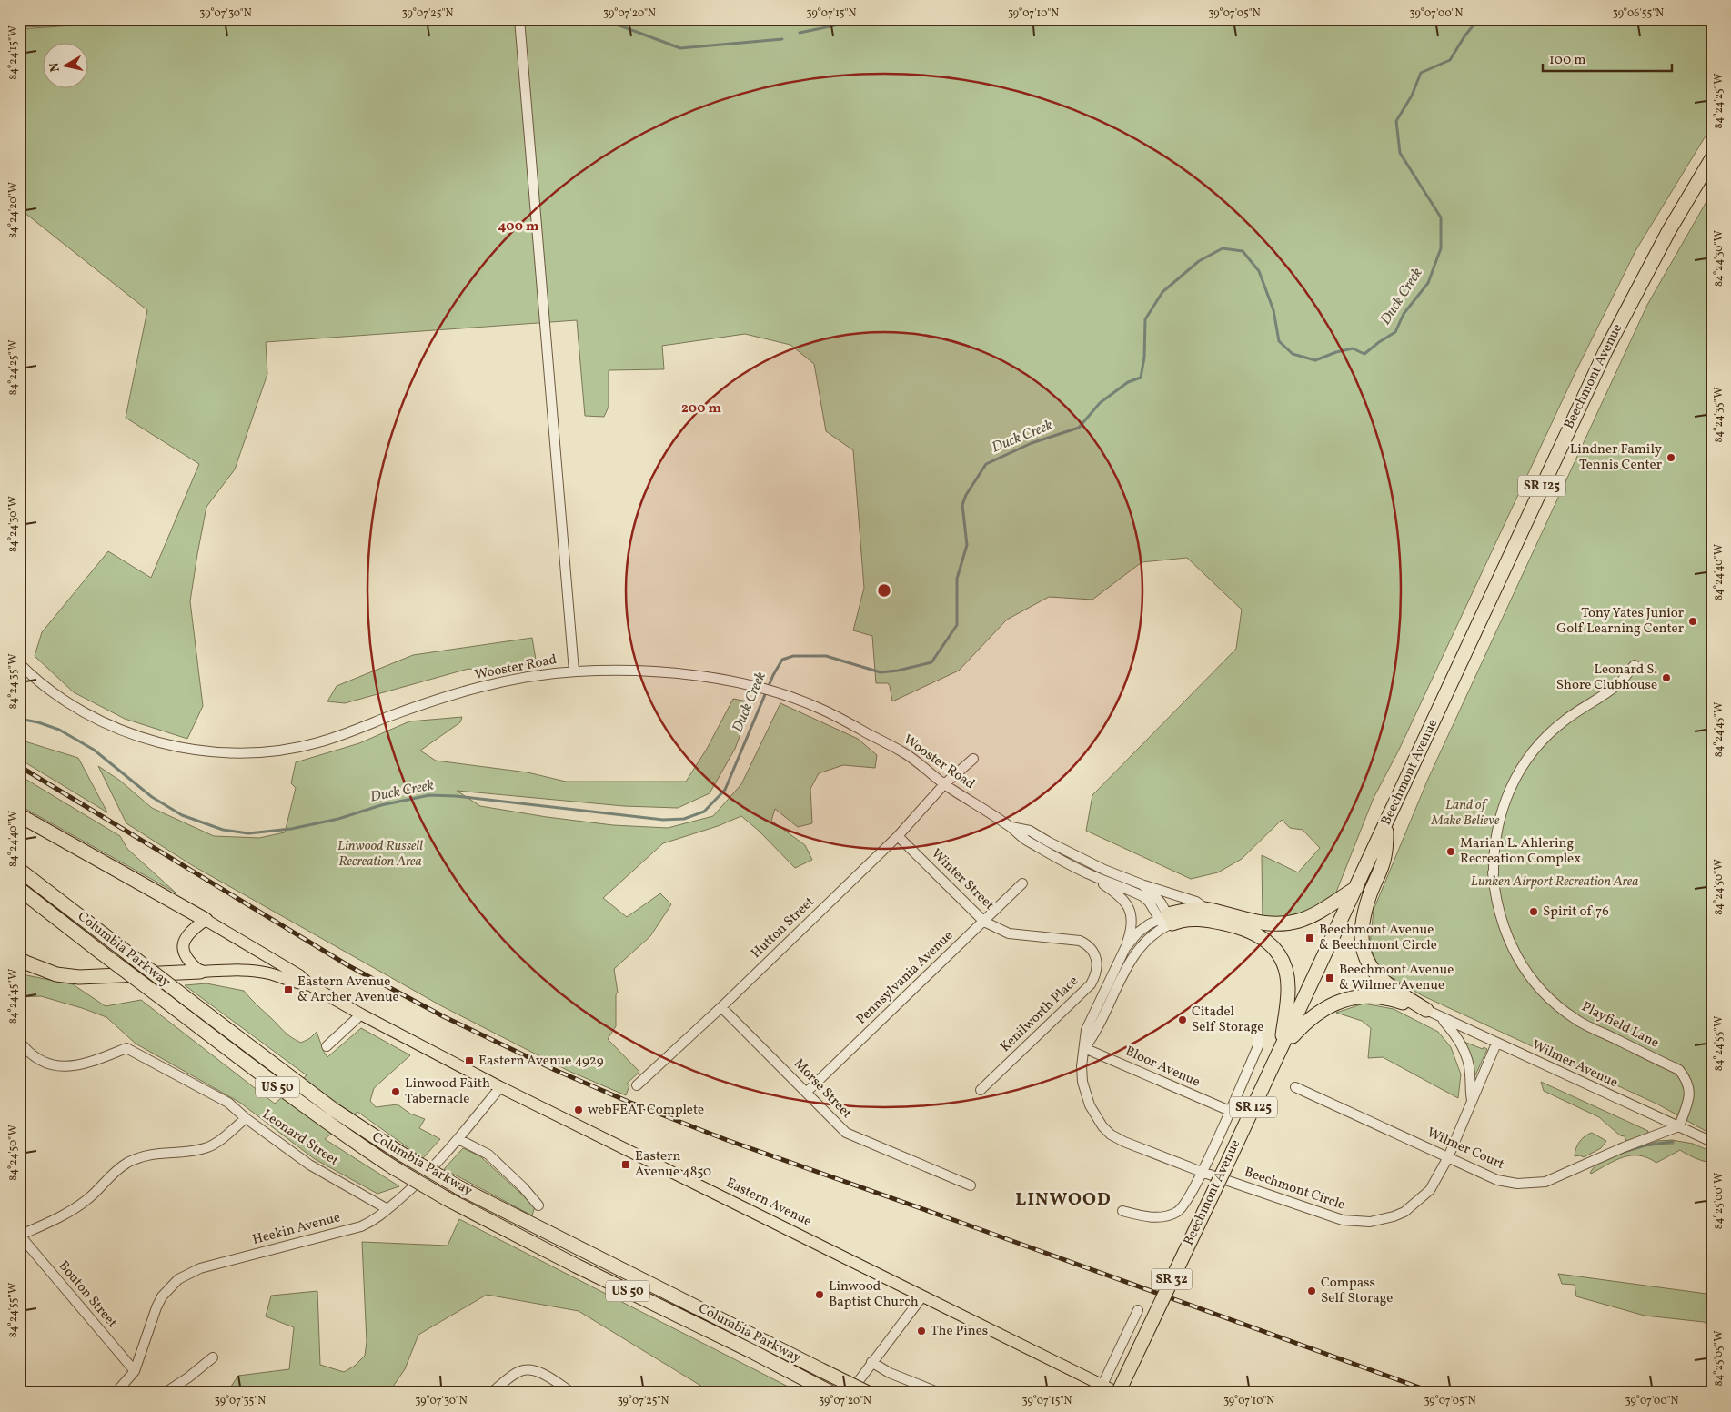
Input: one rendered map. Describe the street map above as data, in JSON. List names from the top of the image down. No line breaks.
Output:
{"streets":{"highway":["Beechmont Avenue","SR 125","Columbia Parkway","US 50","SR 32"],"main road":["Eastern Avenue"],"street":["Wooster Road","Winter Street","Hutton Street","Pennsylvania Avenue","Kenilworth Place","Playfield Lane","Wilmer Avenue","Bloor Avenue","Morse Street","Leonard Street","Wilmer Court","Beechmont Circle","Heekin Avenue","Bouton Street"]},"crossings":[["Beechmont Avenue","Eastern Avenue"],["Wooster Road","Hutton Street"],["Wooster Road","Beechmont Circle"],["Winter Street","Hutton Street"],["Winter Street","Pennsylvania Avenue"],["Winter Street","Kenilworth Place"],["Hutton Street","Morse Street"],["Pennsylvania Avenue","Morse Street"],["Playfield Lane","Wilmer Avenue"],["Playfield Lane","Wilmer Court"],["Wilmer Avenue","Wilmer Court"],["Wilmer Avenue","Beechmont Circle"],["Bloor Avenue","Beechmont Circle"],["Leonard Street","Heekin Avenue"],["Wilmer Court","Beechmont Circle"],["Eastern Avenue","Heekin Avenue"],["Heekin Avenue","Bouton Street"]],"districts":["LINWOOD"],"water":["Duck Creek"],"parks":["Land of Make Believe","Linwood Russell Recreation Area","Lunken Airport Recreation Area"],"places":{"other":["Lindner Family Tennis Center","Tony Yates Junior Golf Learning Center","Leonard S. Shore Clubhouse","Marian L. Ahlering Recreation Complex","Spirit of 76","Citadel Self Storage","Linwood Faith Tabernacle","webFEAT Complete","Compass Self Storage","Linwood Baptist Church","The Pines"],"transit":["Beechmont Avenue & Beechmont Circle","Beechmont Avenue & Wilmer Avenue","Eastern Avenue & Archer Avenue","Eastern Avenue 4929","Eastern Avenue 4850"]},"scale_bar":"100 m","north":"left","coordinates":["39°07'30\"N","39°07'25\"N","39°07'20\"N","39°07'15\"N","39°07'10\"N","39°07'05\"N","39°07'00\"N","39°06'55\"N","84°24'15\"W","84°24'25\"W","84°24'20\"W","84°24'30\"W","84°24'35\"W","84°24'40\"W","84°24'45\"W","84°24'50\"W","84°24'55\"W","84°25'00\"W","84°25'05\"W","39°07'35\"N"],"rings":["400 m","200 m"]}
